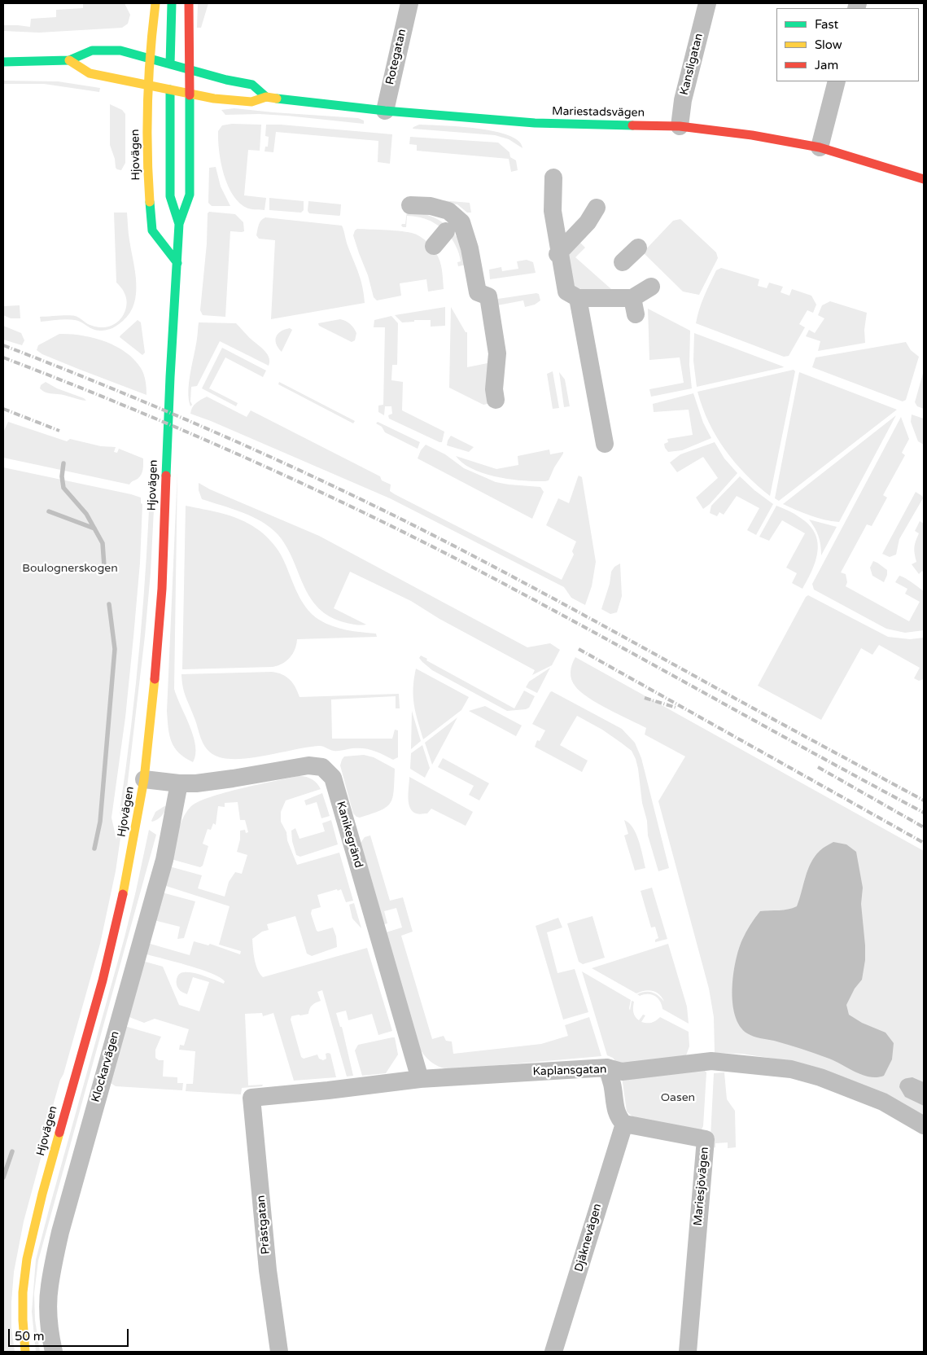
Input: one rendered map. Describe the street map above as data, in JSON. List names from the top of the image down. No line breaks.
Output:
{"streets":{"main road":["Mariestadsvägen","Hjovägen"],"street":["Rotegatan","Kansligatan","Kanikegränd","Klockarvägen","Kaplansgatan","Mariesjövägen","Prästgatan","Djäknevägen"]},"crossings":[["Rotegatan","Mariestadsvägen"],["Kansligatan","Mariestadsvägen"],["Mariestadsvägen","Hjovägen"],["Hjovägen","Kanikegränd"],["Kanikegränd","Klockarvägen"],["Kanikegränd","Kaplansgatan"],["Kaplansgatan","Prästgatan"],["Mariesjövägen","Djäknevägen"]],"parks":["Boulognerskogen","Oasen"],"legend":["Fast","Slow","Jam"],"scale_bar":"50 m"}
